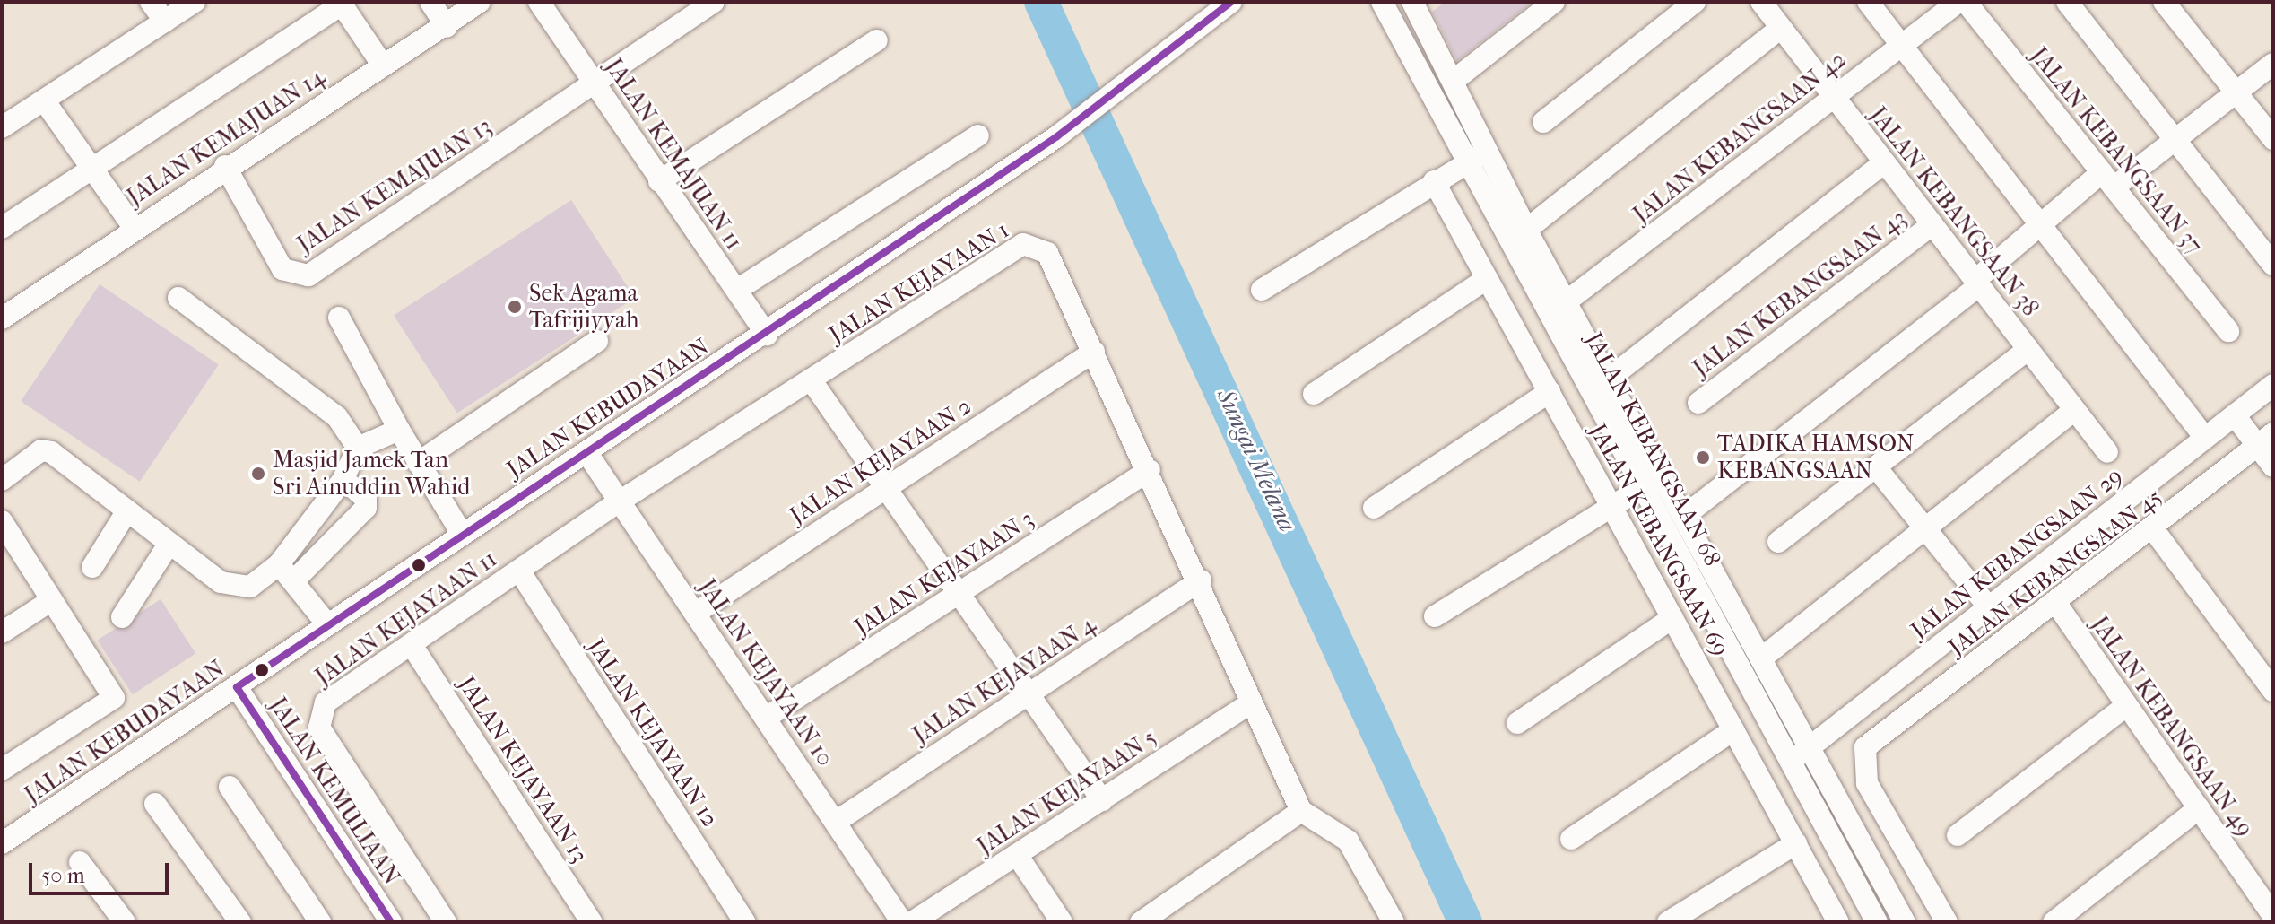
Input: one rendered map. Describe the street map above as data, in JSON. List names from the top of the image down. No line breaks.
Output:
{"streets":{"street":["JALAN KEMAJUAN 14","JALAN KEBANGSAAN 42","JALAN KEBANGSAAN 37","JALAN KEMAJUAN 11","JALAN KEMAJUAN 13","JALAN KEBANGSAAN 38","JALAN KEJAYAAN 1","JALAN KEBANGSAAN 43","JALAN KEBUDAYAAN","JALAN KEBANGSAAN 68","JALAN KEJAYAAN 2","JALAN KEBANGSAAN 69","JALAN KEBANGSAAN 29","JALAN KEBANGSAAN 45","JALAN KEJAYAAN 3","JALAN KEJAYAAN 11","JALAN KEJAYAAN 10","JALAN KEJAYAAN 4","JALAN KEBANGSAAN 49","JALAN KEJAYAAN 12","JALAN KEJAYAAN 13","JALAN KEMULIAAN","JALAN KEJAYAAN 5"]},"crossings":[["JALAN KEMAJUAN 14","JALAN KEMAJUAN 13"],["JALAN KEBANGSAAN 42","JALAN KEBANGSAAN 38"],["JALAN KEBANGSAAN 42","JALAN KEBANGSAAN 68"],["JALAN KEMAJUAN 11","JALAN KEMAJUAN 13"],["JALAN KEMAJUAN 11","JALAN KEBUDAYAAN"],["JALAN KEBANGSAAN 38","JALAN KEBANGSAAN 43"],["JALAN KEJAYAAN 1","JALAN KEJAYAAN 2"],["JALAN KEJAYAAN 1","JALAN KEJAYAAN 3"],["JALAN KEJAYAAN 1","JALAN KEJAYAAN 11"],["JALAN KEJAYAAN 1","JALAN KEJAYAAN 10"],["JALAN KEJAYAAN 1","JALAN KEJAYAAN 4"],["JALAN KEJAYAAN 1","JALAN KEJAYAAN 5"],["JALAN KEBUDAYAAN","JALAN KEJAYAAN 10"],["JALAN KEBUDAYAAN","JALAN KEMULIAAN"],["JALAN KEBANGSAAN 68","JALAN KEBANGSAAN 29"],["JALAN KEJAYAAN 2","JALAN KEJAYAAN 10"],["JALAN KEBANGSAAN 45","JALAN KEBANGSAAN 49"],["JALAN KEJAYAAN 3","JALAN KEJAYAAN 10"],["JALAN KEJAYAAN 11","JALAN KEJAYAAN 10"],["JALAN KEJAYAAN 11","JALAN KEJAYAAN 12"],["JALAN KEJAYAAN 11","JALAN KEJAYAAN 13"],["JALAN KEJAYAAN 10","JALAN KEJAYAAN 4"]],"water":["Sungai Melana"],"places":["Sek Agama Tafrijiyyah","TADIKA HAMSON KEBANGSAAN","Masjid Jamek Tan Sri Ainuddin Wahid"],"scale_bar":"50 m"}
